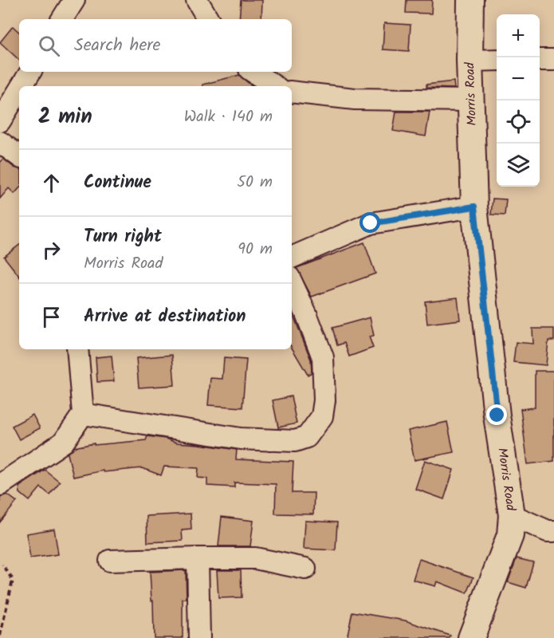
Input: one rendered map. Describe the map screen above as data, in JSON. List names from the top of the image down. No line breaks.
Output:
{"streets":{"main road":["Morris Road"]},"page":{"map_buttons":["+","−"],"search":"Search here","heading":["2 min","Walk · 140 m"],"list":[["Continue","50 m"],["Turn right","Morris Road","90 m"],"Arrive at destination"]}}
